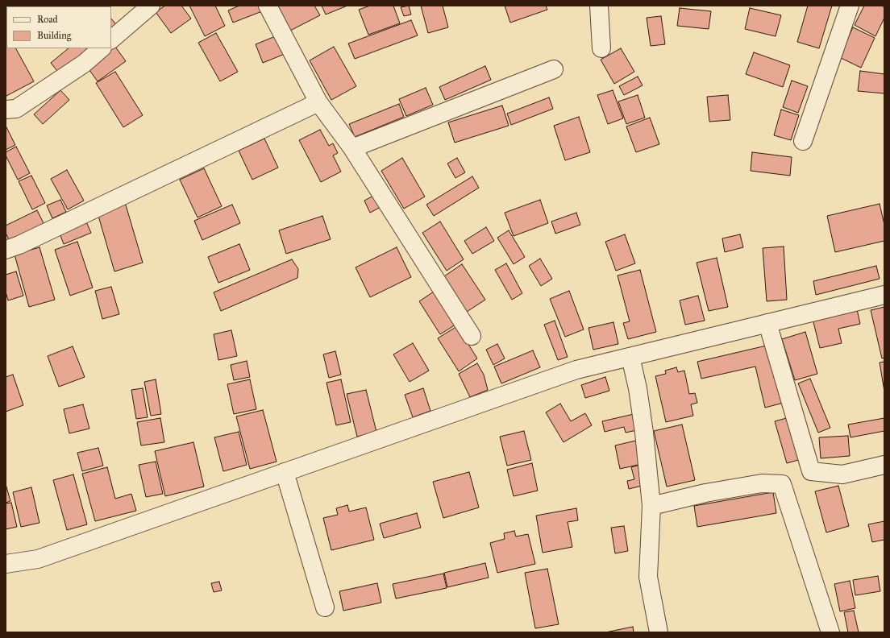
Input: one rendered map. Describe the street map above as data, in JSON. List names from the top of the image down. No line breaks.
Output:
{"legend":["Road","Building"]}
